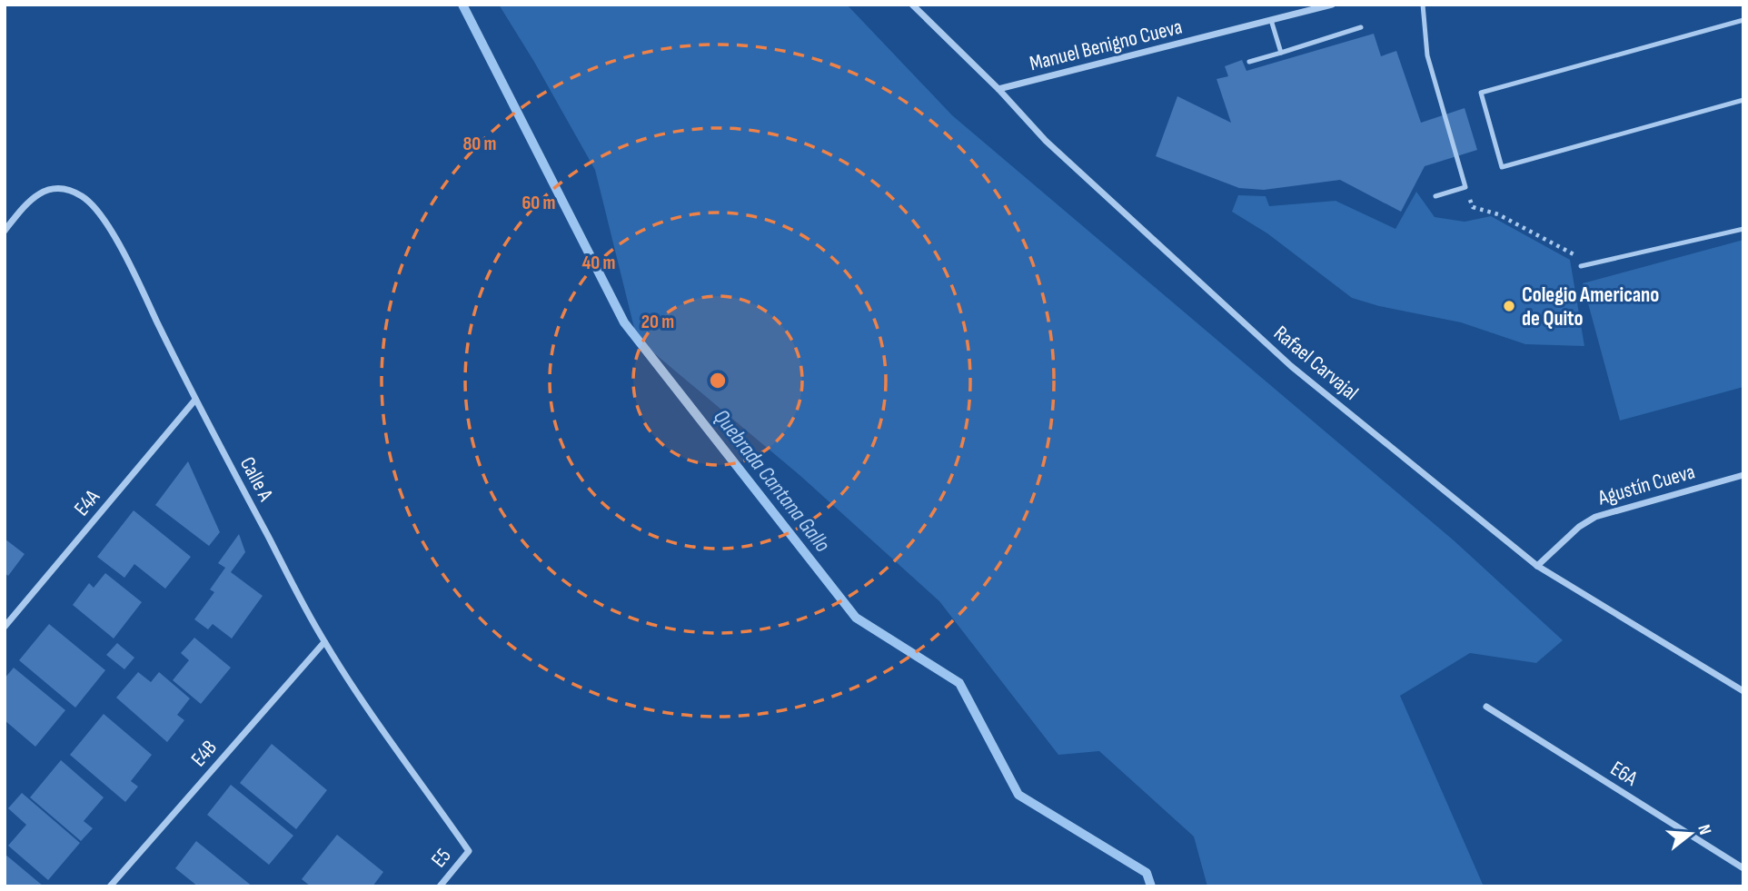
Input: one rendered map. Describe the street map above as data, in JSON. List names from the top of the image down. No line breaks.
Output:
{"streets":{"street":["Manuel Benigno Cueva","Rafael Carvajal","Calle A","Agustín Cueva","E4A","E4B","E6A","E5"]},"crossings":[["Manuel Benigno Cueva","Rafael Carvajal"],["Rafael Carvajal","Agustín Cueva"],["Calle A","E4A"],["Calle A","E4B"],["Calle A","E5"]],"water":["Quebrada Cantana Gallo"],"places":["Colegio Americano de Quito"],"north":"right","rings":["80 m","60 m","40 m","20 m"]}
